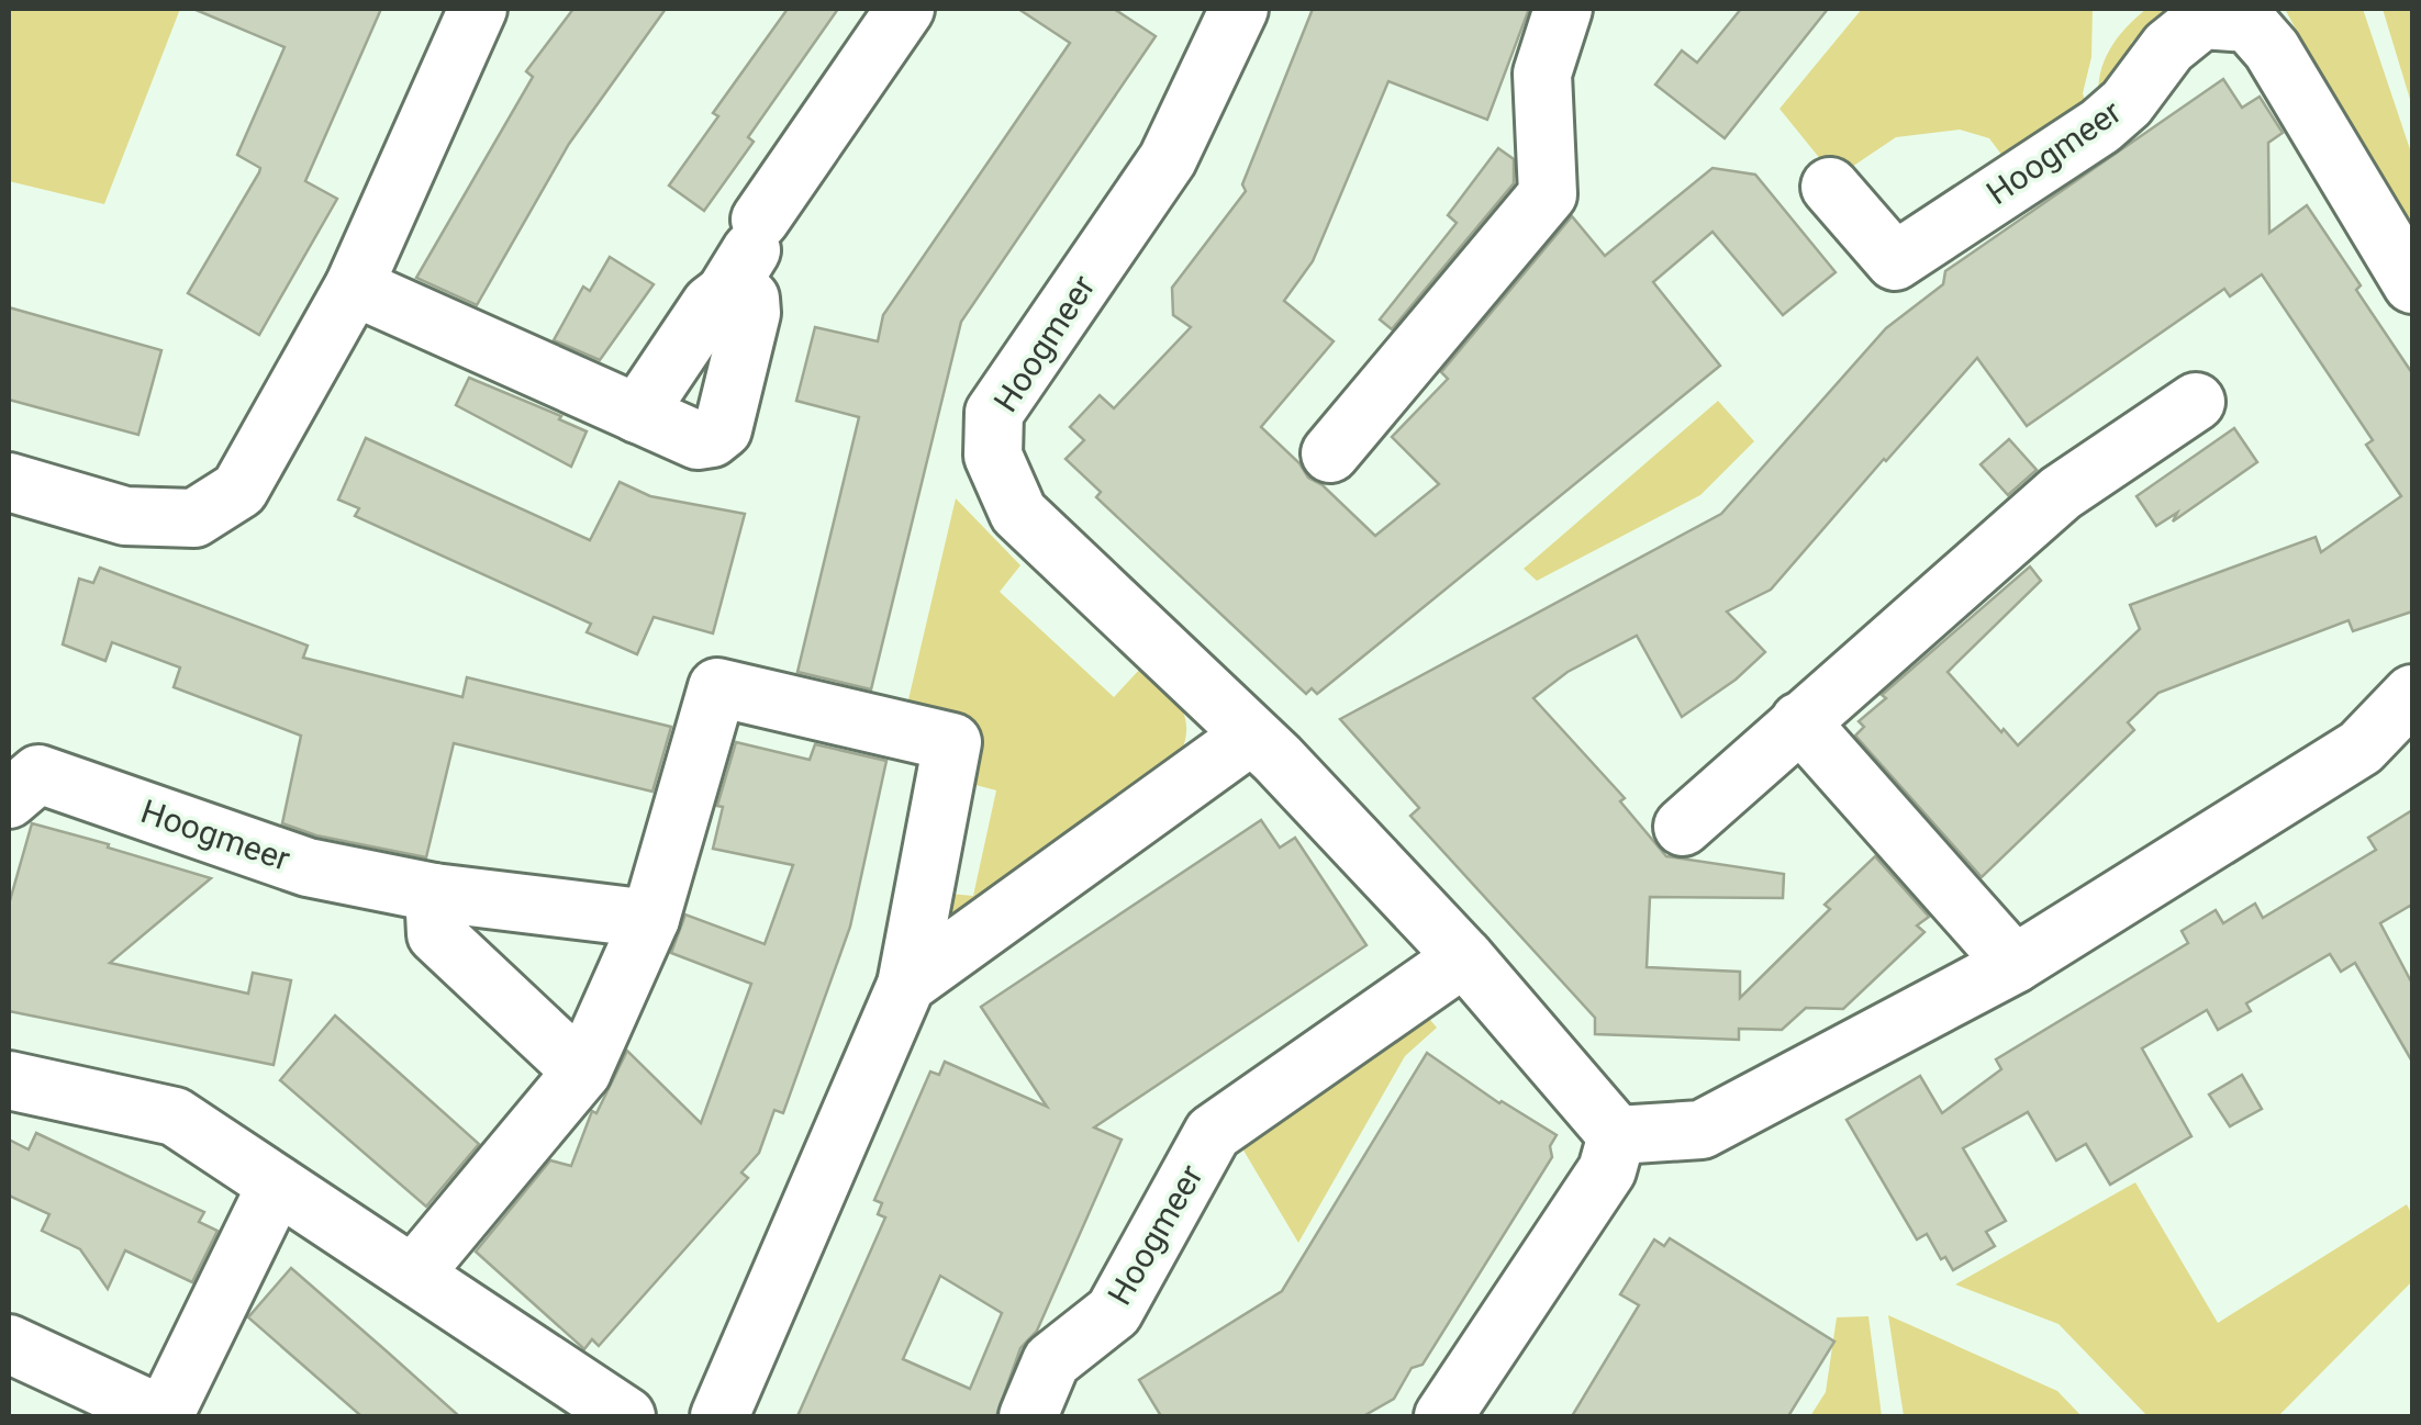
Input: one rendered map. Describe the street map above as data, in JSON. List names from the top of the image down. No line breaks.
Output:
{"streets":{"street":["Hoogmeer"]}}
